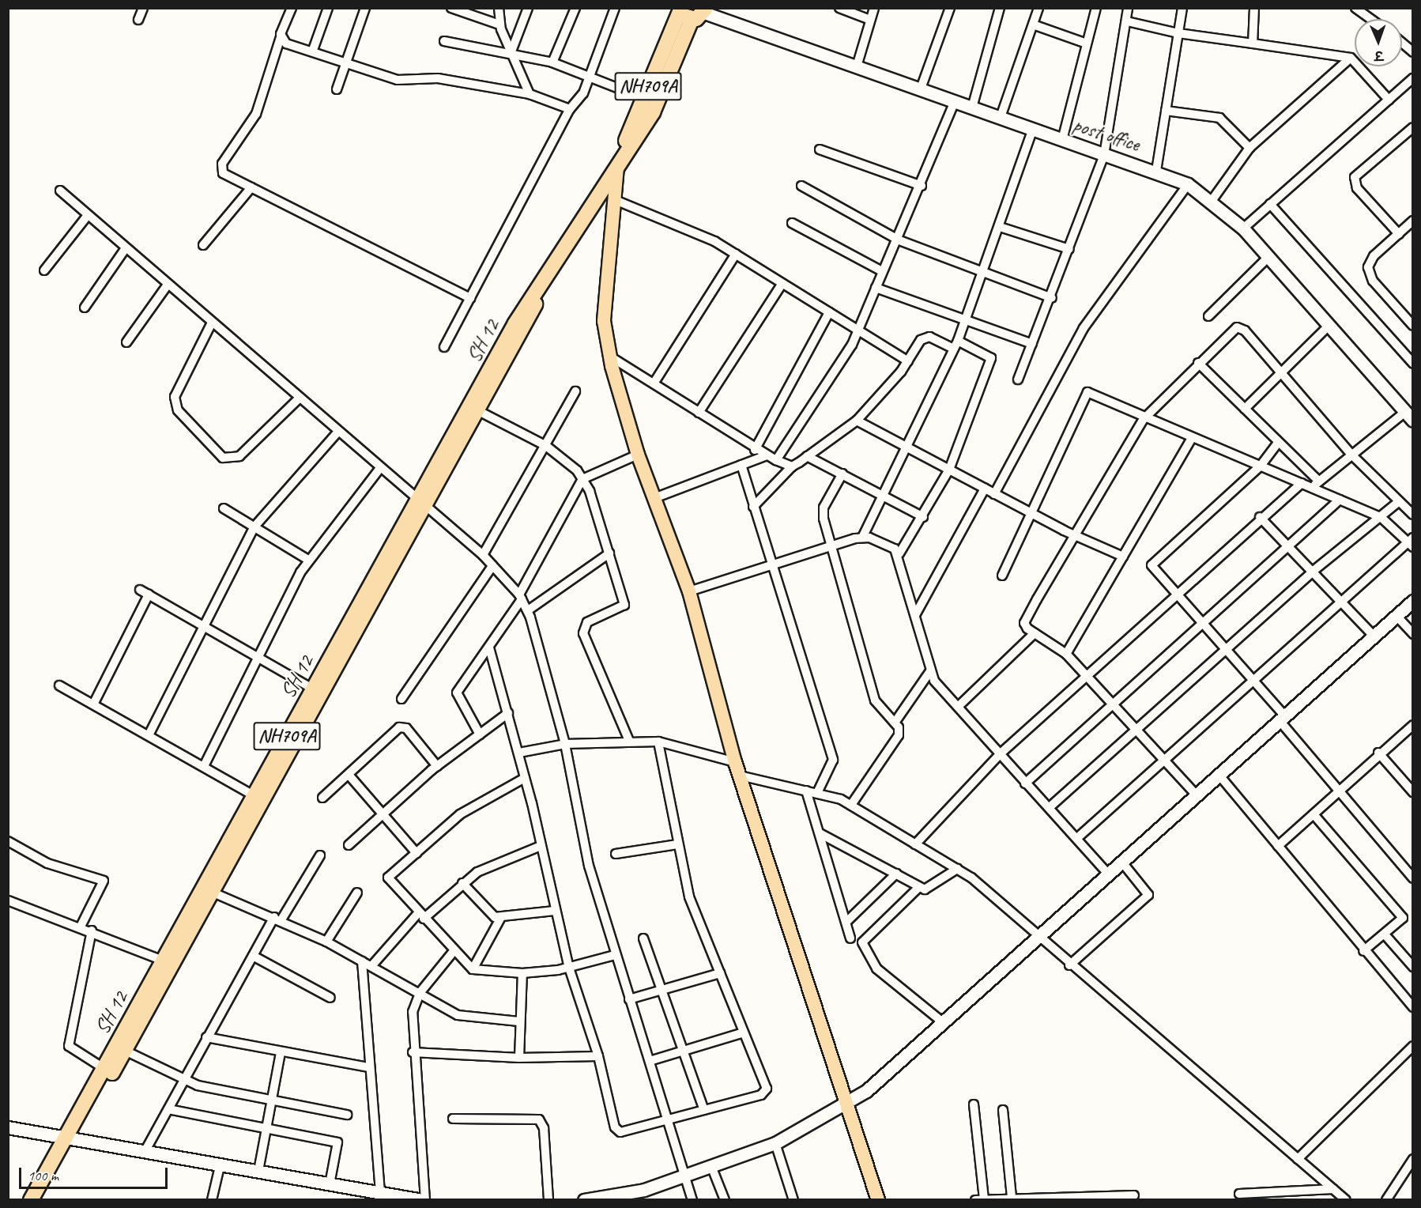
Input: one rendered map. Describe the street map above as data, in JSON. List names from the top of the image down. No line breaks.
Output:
{"streets":{"highway":["NH709A","SH 12"],"street":["post office"]},"scale_bar":"100 m","north":"bottom"}
